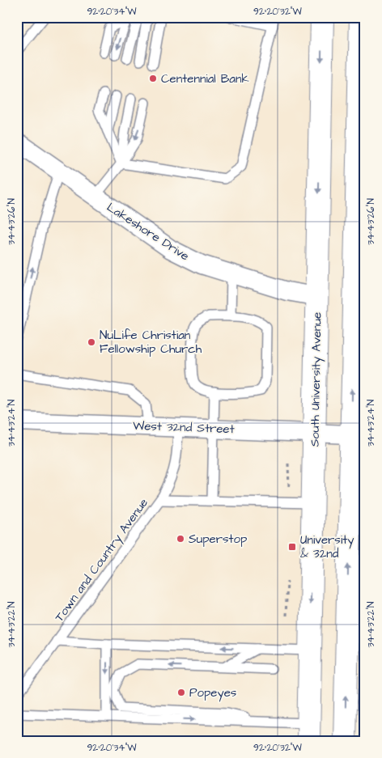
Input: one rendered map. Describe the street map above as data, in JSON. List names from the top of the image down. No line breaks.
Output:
{"streets":{"main road":["South University Avenue"],"street":["Lakeshore Drive","West 32nd Street"],"lane":["Town and Country Avenue"]},"crossings":[["Lakeshore Drive","South University Avenue"],["South University Avenue","West 32nd Street"],["West 32nd Street","Town and Country Avenue"]],"places":{"other":["Centennial Bank","NuLife Christian Fellowship Church","Superstop","Popeyes"],"transit":["University & 32nd"]},"coordinates":["92°20'34\"W","92°20'32\"W","34°43'26\"N","34°43'24\"N","34°43'22\"N"]}
